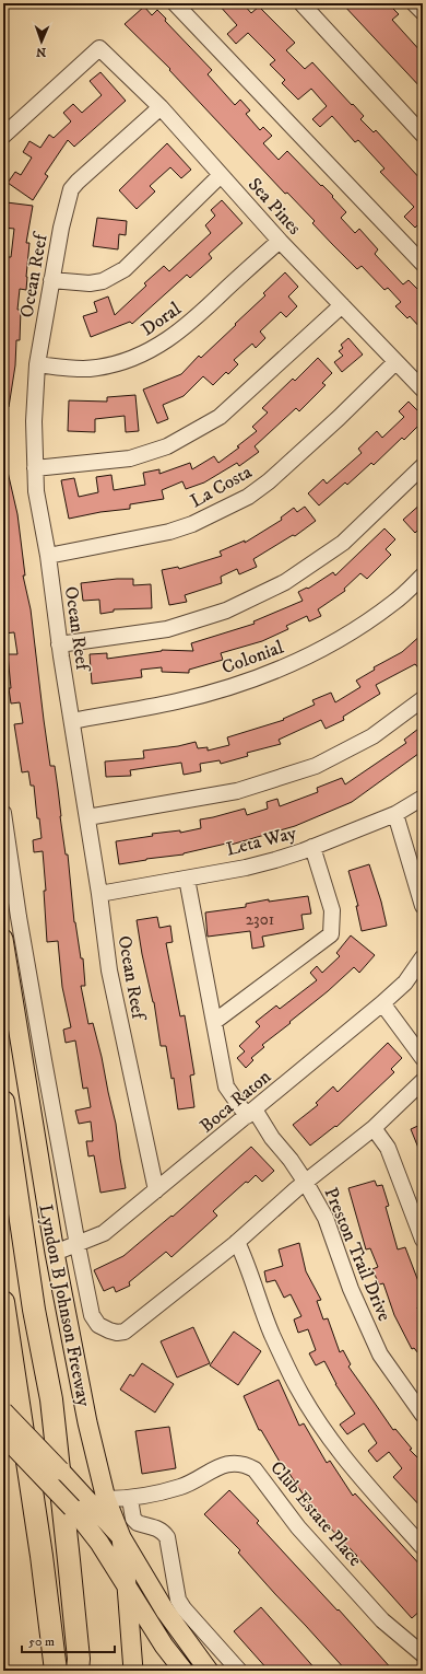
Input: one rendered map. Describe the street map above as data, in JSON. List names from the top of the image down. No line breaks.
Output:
{"streets":{"main road":["Lyndon B Johnson Freeway"],"street":["Sea Pines","Ocean Reef","Doral","La Costa","Colonial","Leta Way","Boca Raton","Preston Trail Drive","Club Estate Place"]},"crossings":[["Sea Pines","Ocean Reef"],["Sea Pines","Doral"],["Sea Pines","La Costa"],["Ocean Reef","Doral"],["Ocean Reef","La Costa"],["Ocean Reef","Colonial"],["Ocean Reef","Leta Way"],["Ocean Reef","Boca Raton"],["Leta Way","Preston Trail Drive"],["Boca Raton","Preston Trail Drive"],["Boca Raton","Lyndon B Johnson Freeway"],["Lyndon B Johnson Freeway","Club Estate Place"]],"house_numbers":["2301"],"scale_bar":"50 m","north":"bottom"}
